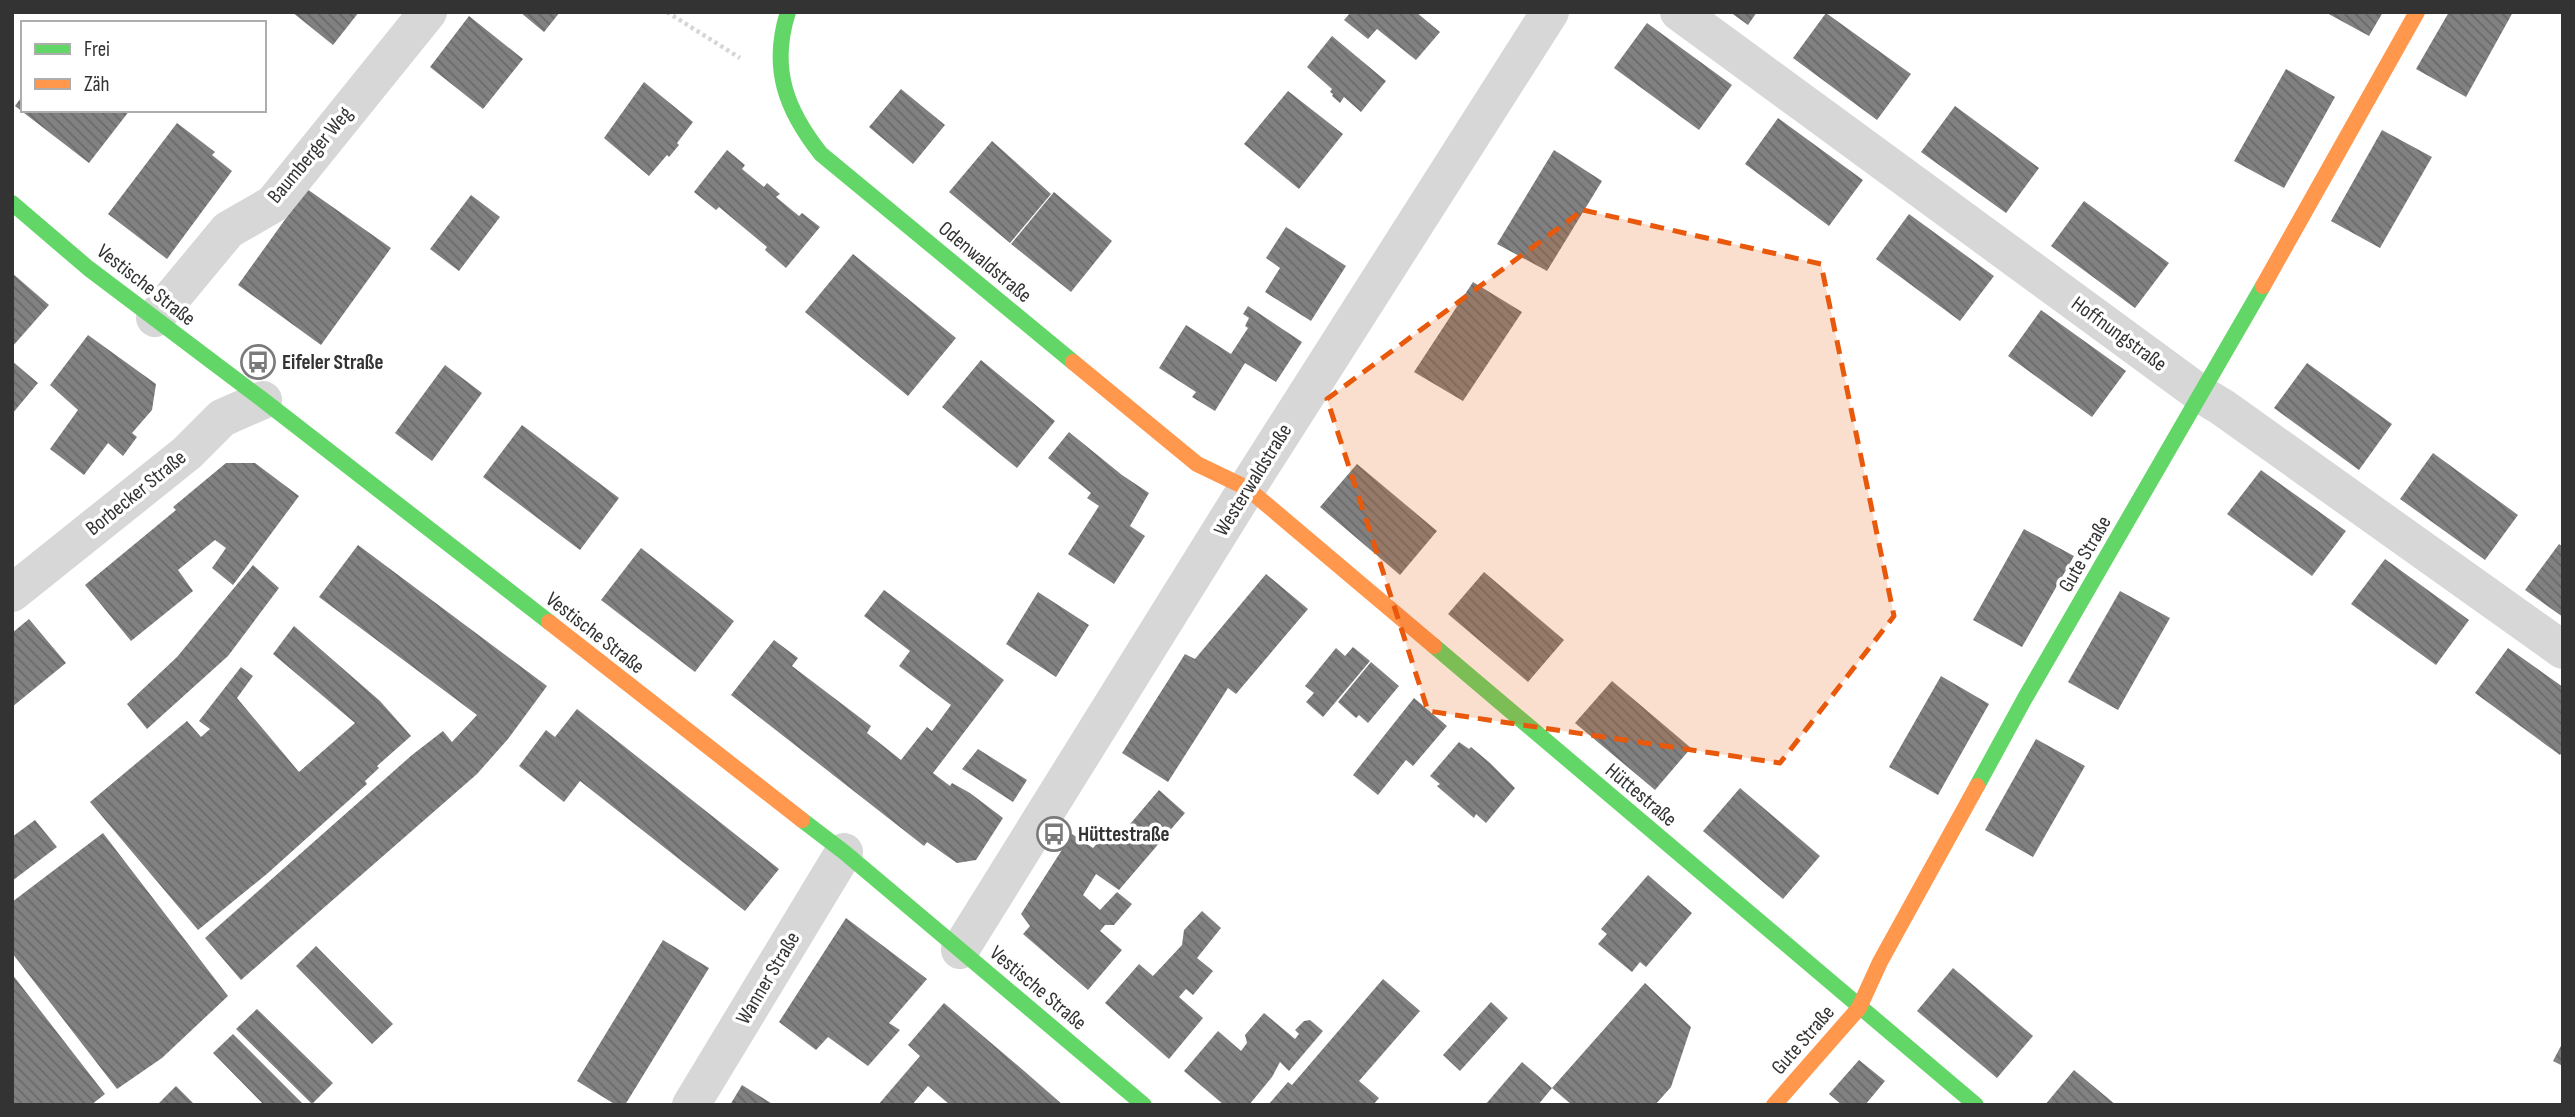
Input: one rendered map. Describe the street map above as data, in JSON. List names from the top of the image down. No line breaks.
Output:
{"streets":{"street":["Baumberger Weg","Odenwaldstraße","Vestische Straße","Hoffnungstraße","Westerwaldstraße","Borbecker Straße","Gute Straße","Hüttestraße","Wanner Straße"]},"crossings":[["Baumberger Weg","Vestische Straße"],["Odenwaldstraße","Westerwaldstraße"],["Odenwaldstraße","Hüttestraße"],["Vestische Straße","Westerwaldstraße"],["Vestische Straße","Borbecker Straße"],["Vestische Straße","Wanner Straße"],["Hoffnungstraße","Gute Straße"],["Westerwaldstraße","Hüttestraße"],["Gute Straße","Hüttestraße"]],"places":{"bus stop":["Eifeler Straße","Hüttestraße"]},"legend":["Frei","Zäh"]}
